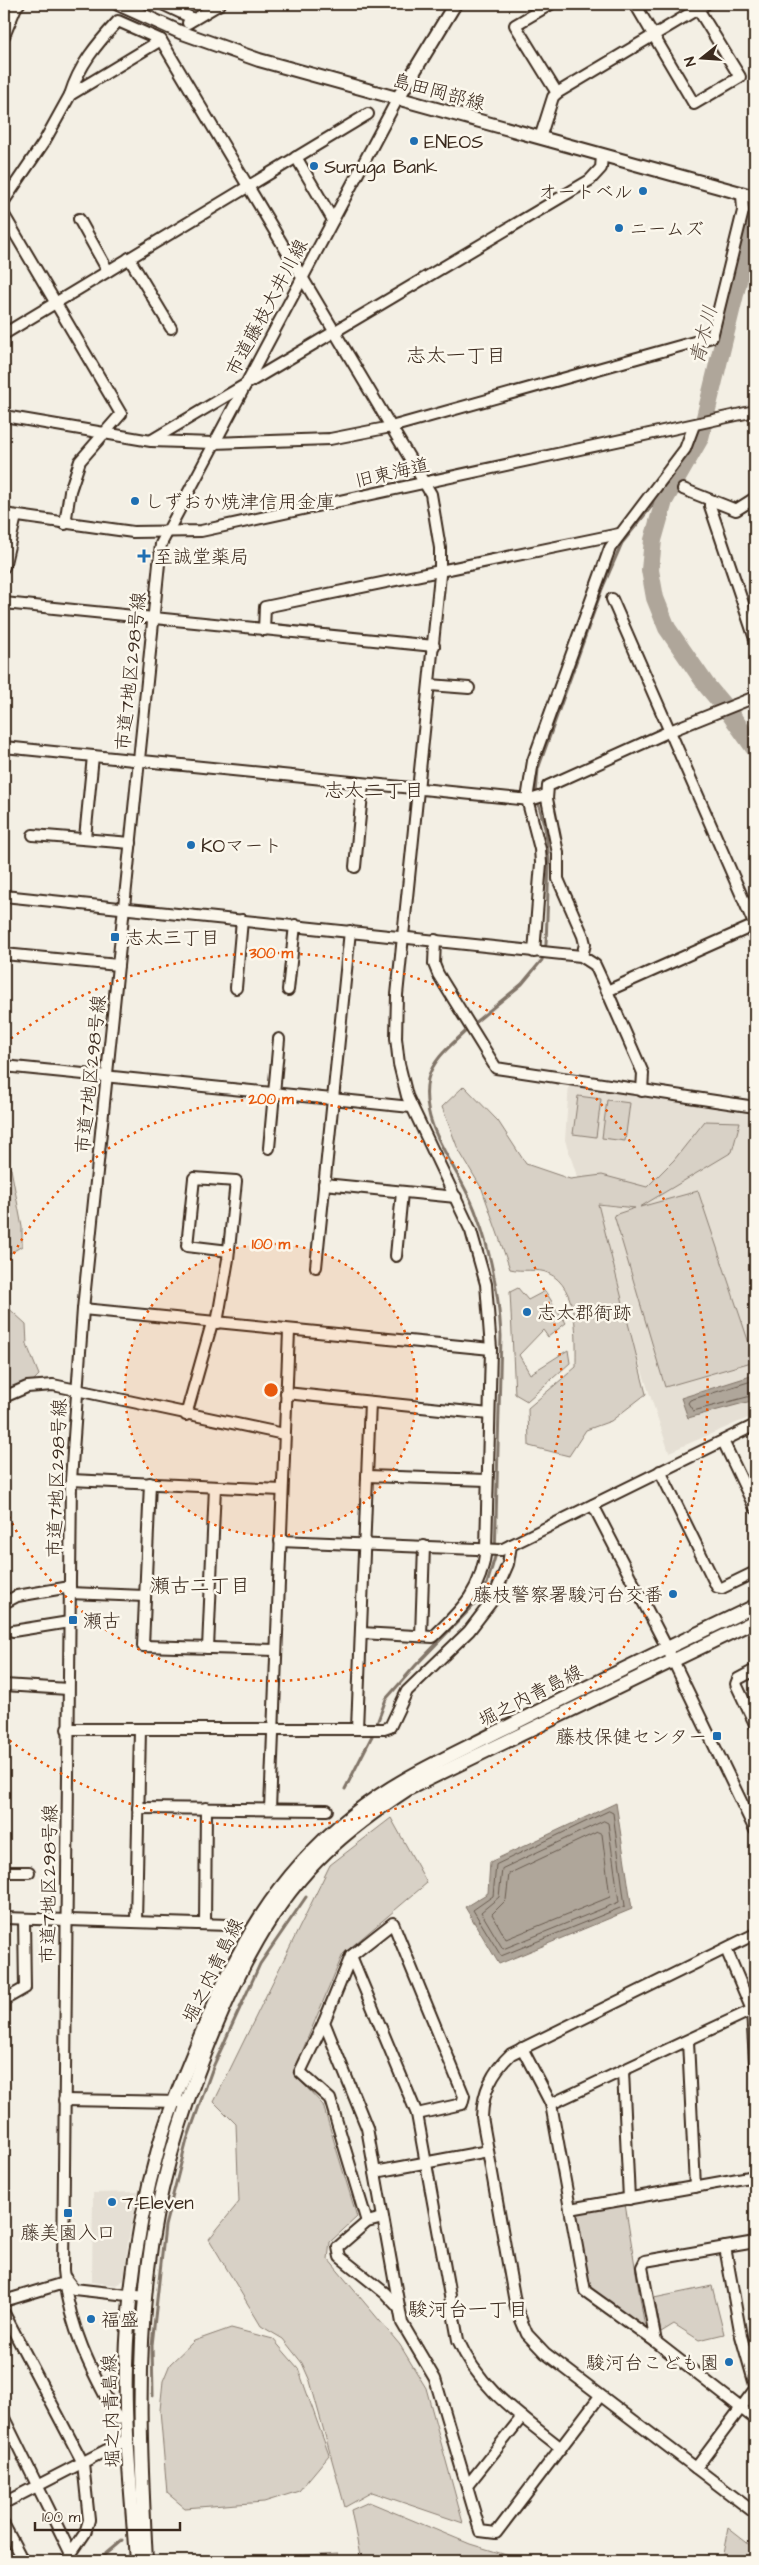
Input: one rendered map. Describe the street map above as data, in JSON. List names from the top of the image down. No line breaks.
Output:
{"streets":{"main road":["島田岡部線","堀之内青島線"],"street":["市道藤枝大井川線","旧東海道","市道7地区298号線"]},"crossings":[["島田岡部線","市道藤枝大井川線"],["市道藤枝大井川線","旧東海道"],["市道藤枝大井川線","市道7地区298号線"],["旧東海道","市道7地区298号線"]],"districts":["志太一丁目","志太二丁目","瀬古二丁目","駿河台一丁目"],"water":["青木川"],"places":{"other":["ENEOS","Suruga Bank","オートベル","ニームズ","しずおか焼津信用金庫","KOマート","志太郡衙跡","藤枝警察署駿河台交番","7-Eleven","福盛","駿河台こども園"],"health":["至誠堂薬局"],"transit":["志太三丁目","瀬古","藤枝保健センター","藤美園入口"]},"scale_bar":"100 m","north":"left","rings":["300 m","200 m","100 m"]}
